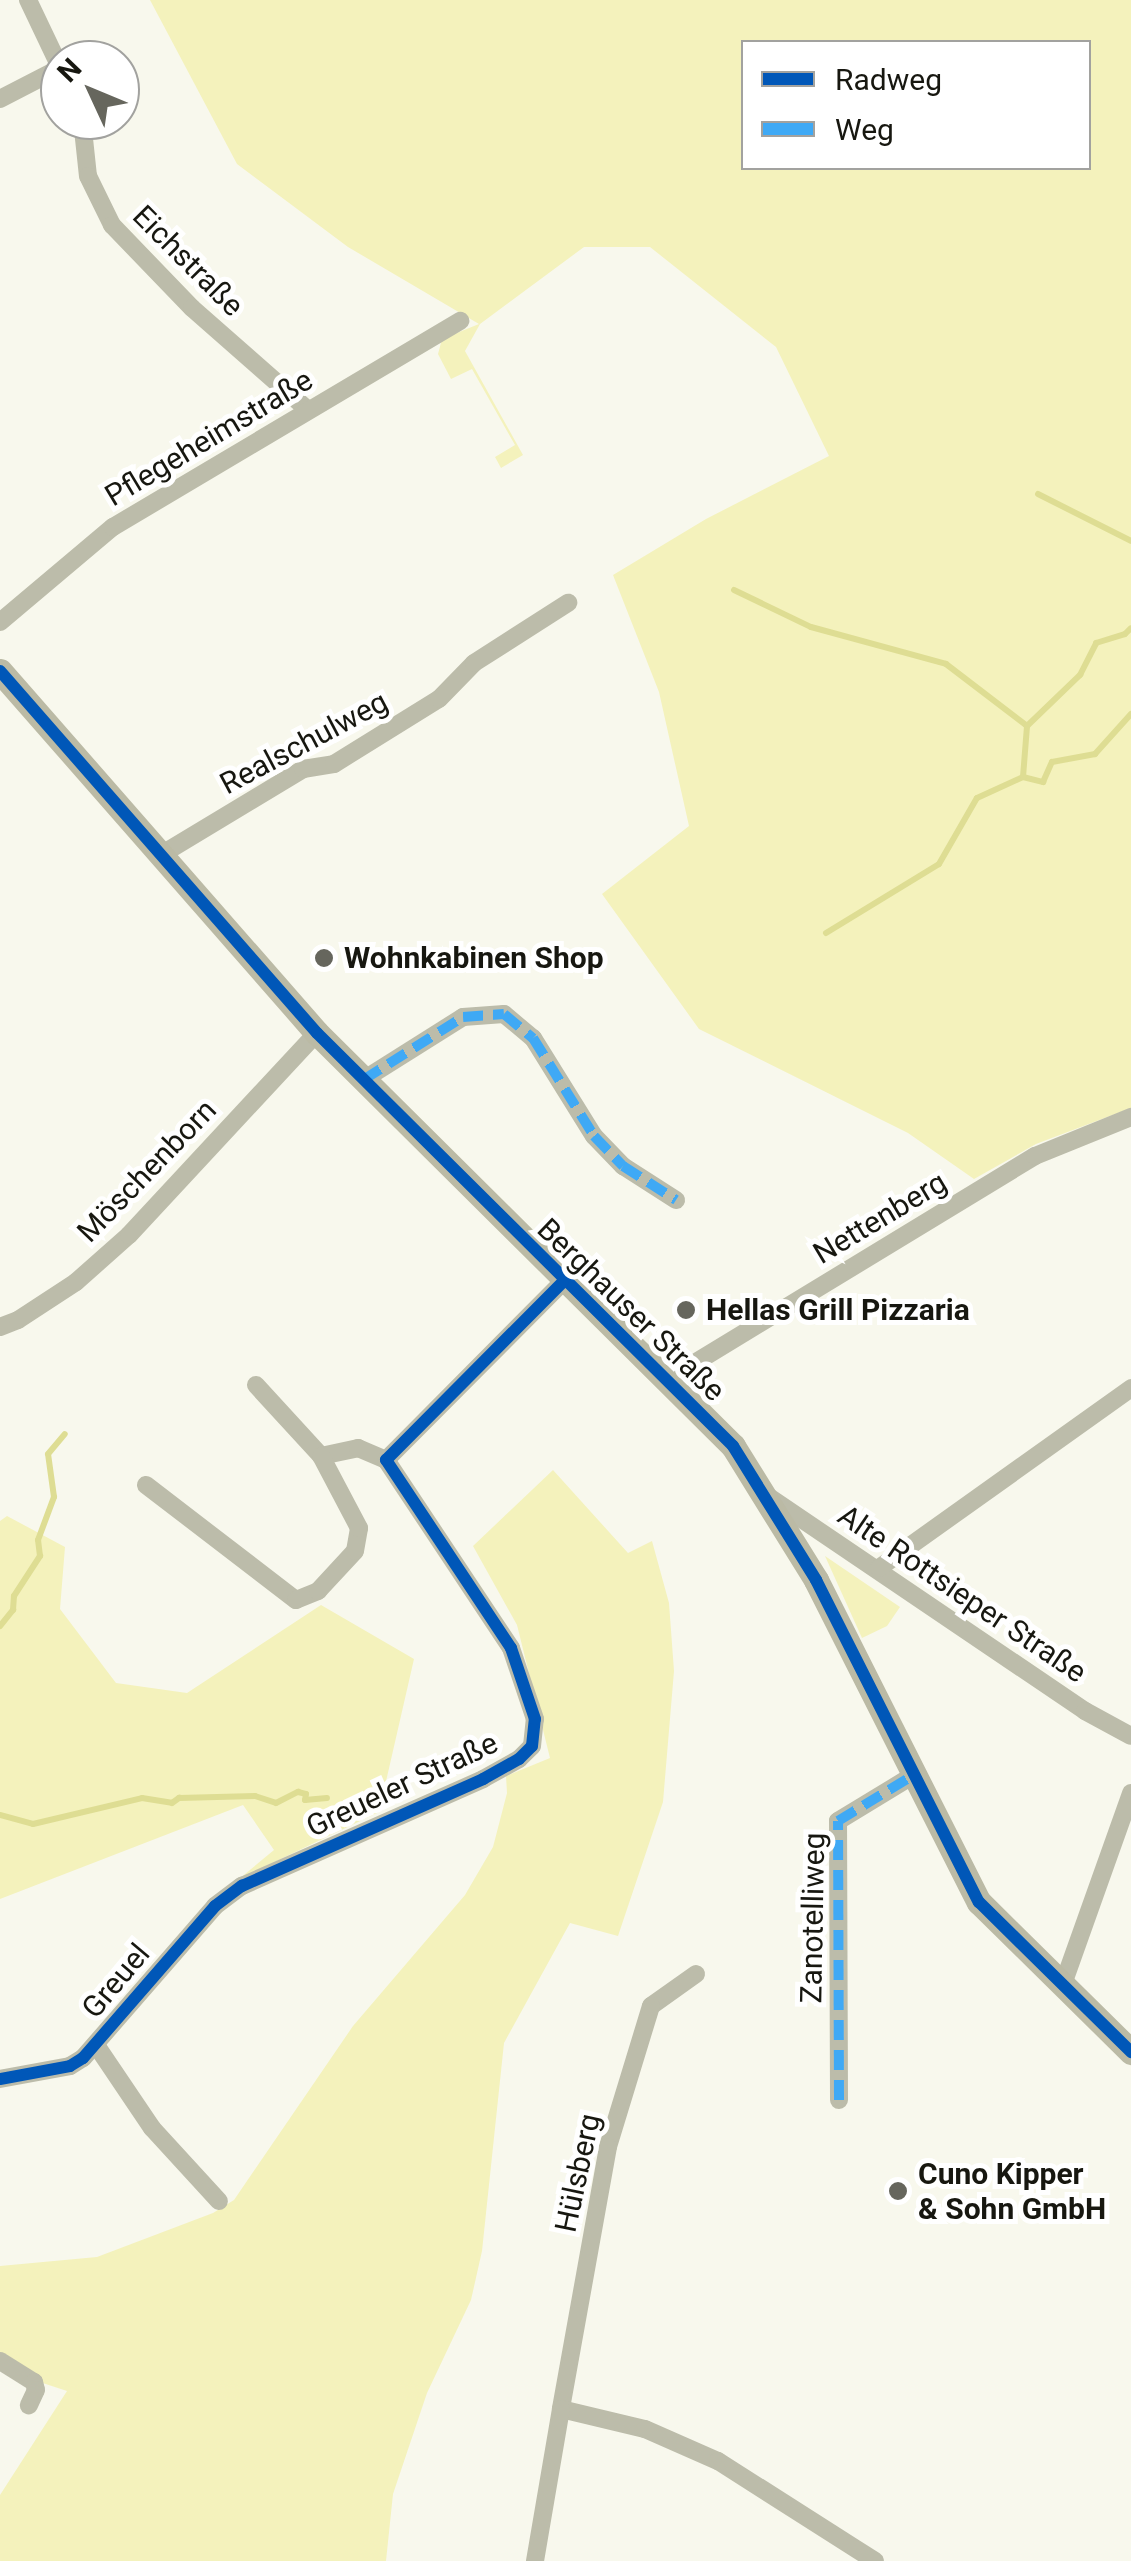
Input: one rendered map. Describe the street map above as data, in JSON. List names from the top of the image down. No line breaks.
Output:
{"streets":{"street":["Eichstraße","Pflegeheimstraße","Realschulweg","Möschenborn","Nettenberg","Berghauser Straße","Alte Rottsieper Straße","Greueler Straße","Zanotelliweg","Greuel","Hülsberg"]},"crossings":[["Eichstraße","Pflegeheimstraße"],["Realschulweg","Berghauser Straße"],["Möschenborn","Berghauser Straße"],["Nettenberg","Berghauser Straße"],["Berghauser Straße","Alte Rottsieper Straße"],["Berghauser Straße","Zanotelliweg"],["Greueler Straße","Greuel"]],"places":["Wohnkabinen Shop","Hellas Grill Pizzaria","Cuno Kipper & Sohn GmbH"],"legend":["Radweg","Weg"],"north":"top left"}
